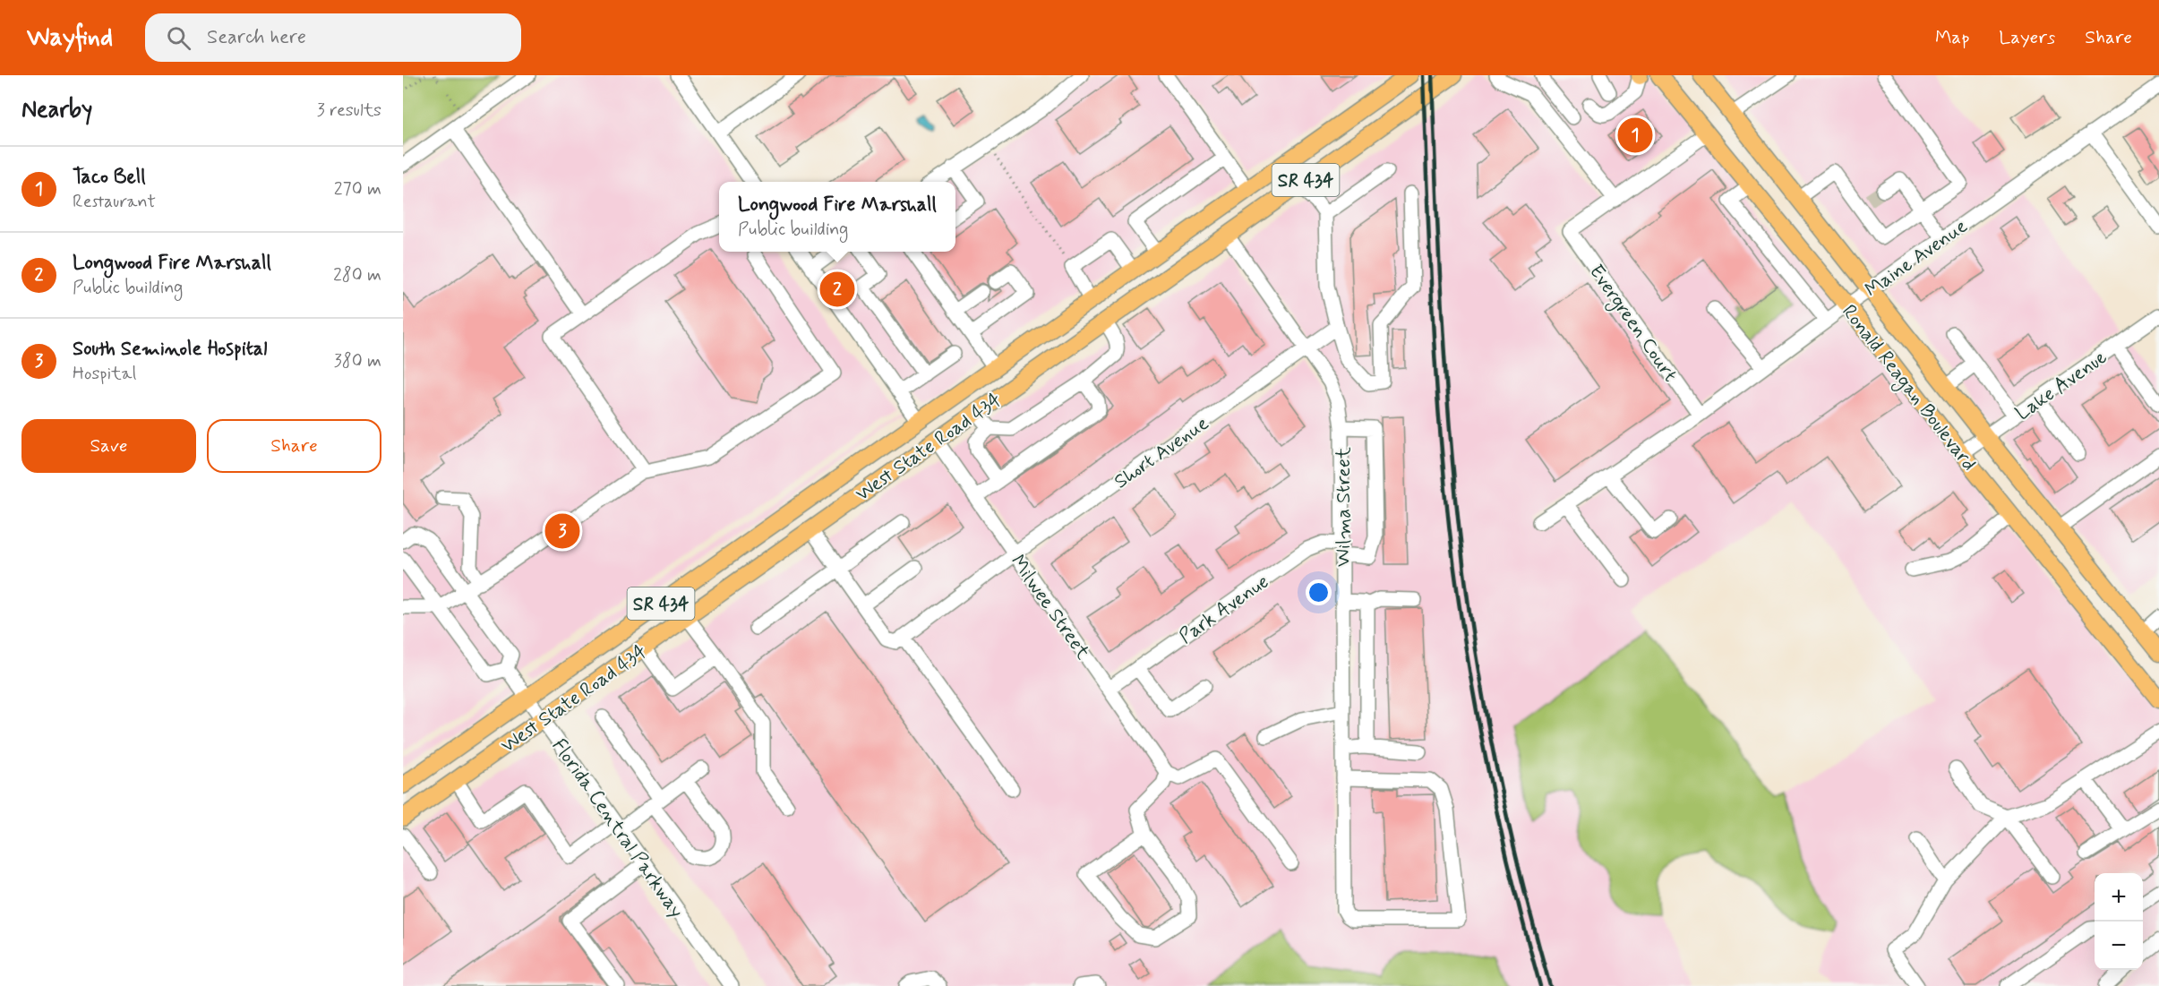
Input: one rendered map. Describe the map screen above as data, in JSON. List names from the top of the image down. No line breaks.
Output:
{"streets":{"main road":["SR 434","Ronald Reagan Boulevard","West State Road 434"],"street":["Maine Avenue","Evergreen Court","Lake Avenue","Short Avenue","Wilma Street","Milwee Street","Park Avenue","Florida Central Parkway"]},"crossings":[["Maine Avenue","Evergreen Court"],["Maine Avenue","Ronald Reagan Boulevard"],["Lake Avenue","Ronald Reagan Boulevard"],["West State Road 434","Wilma Street"],["West State Road 434","Milwee Street"],["West State Road 434","Florida Central Parkway"],["Short Avenue","Wilma Street"],["Short Avenue","Milwee Street"],["Wilma Street","Park Avenue"],["Milwee Street","Park Avenue"]],"page":{"header":"Wayfind","search":"Search here","nav":["Map","Layers","Share"],"heading":["Nearby","3 results"],"pins":["1","2","3"],"list":[{"mark":"1","name":"Taco Bell","note":"Restaurant","value":"270 m"},{"mark":"2","name":"Longwood Fire Marshall","note":"Public building","value":"280 m"},{"mark":"3","name":"South Seminole Hospital","note":"Hospital","value":"380 m"}],"popup":["Longwood Fire Marshall","Public building"],"buttons":["Save","Share"],"map_buttons":["+","−"]}}
